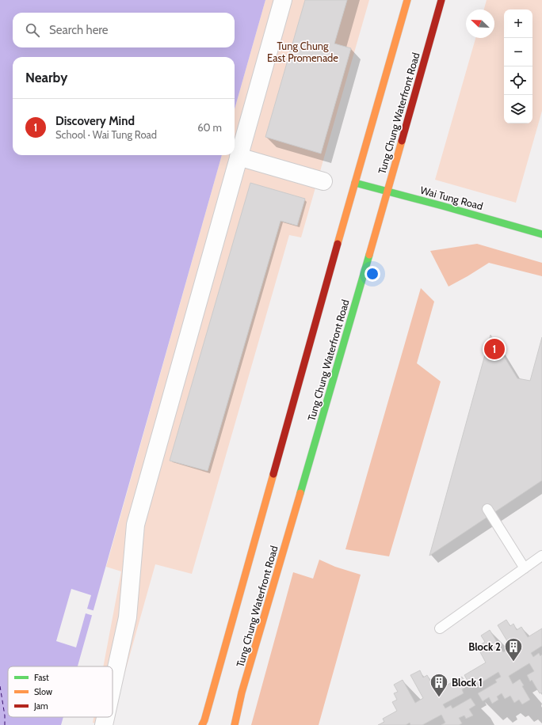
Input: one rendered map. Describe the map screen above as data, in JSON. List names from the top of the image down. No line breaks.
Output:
{"streets":{"main road":["Tung Chung Waterfront Road","Wai Tung Road"]},"crossings":[["Tung Chung Waterfront Road","Wai Tung Road"]],"parks":["Tung Chung East Promenade"],"places":{"building":["Block 2","Block 1"]},"legend":["Fast","Slow","Jam"],"north":"top left","page":{"map_buttons":["+","−"],"search":"Search here","heading":"Nearby","list":[{"mark":"1","name":"Discovery Mind","note":"School · Wai Tung Road","value":"60 m"}],"pins":"1"}}
